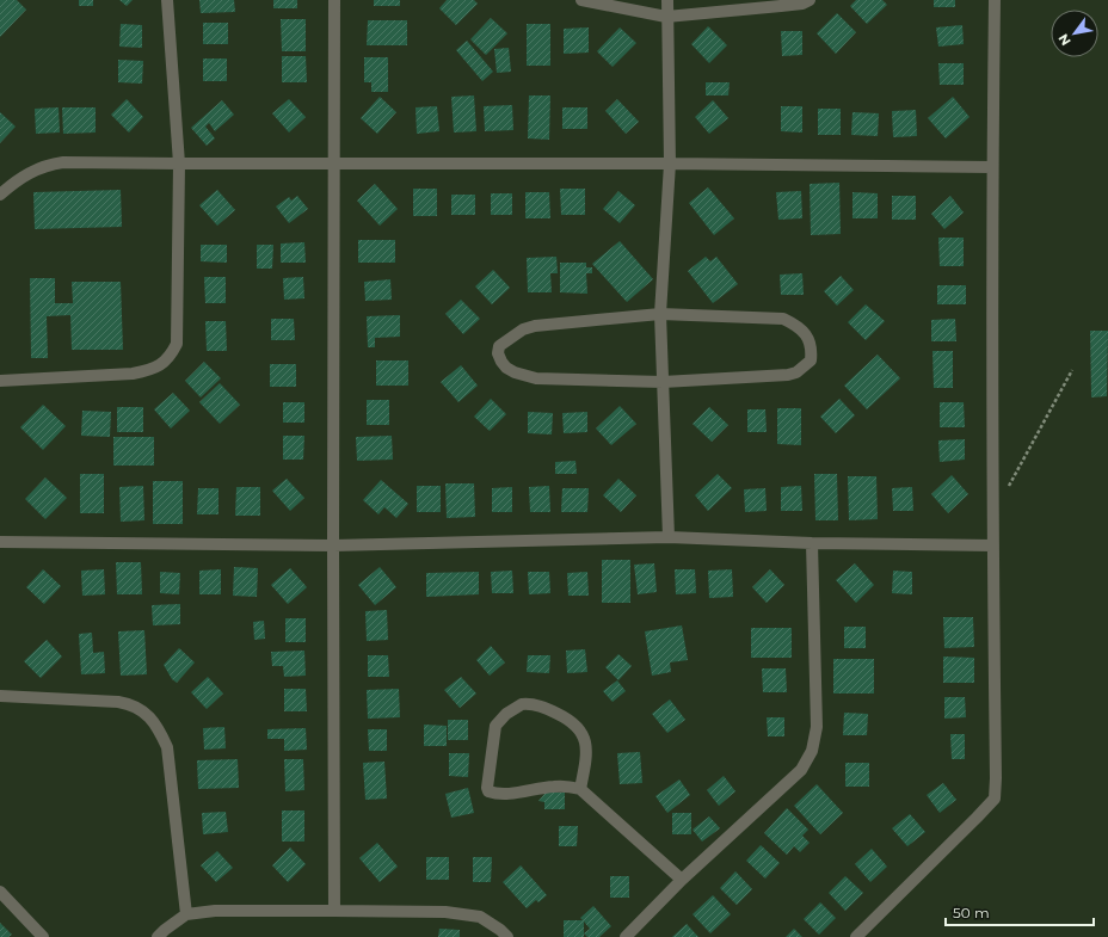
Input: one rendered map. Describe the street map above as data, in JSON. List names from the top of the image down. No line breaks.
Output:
{"scale_bar":"50 m","north":"bottom left"}
